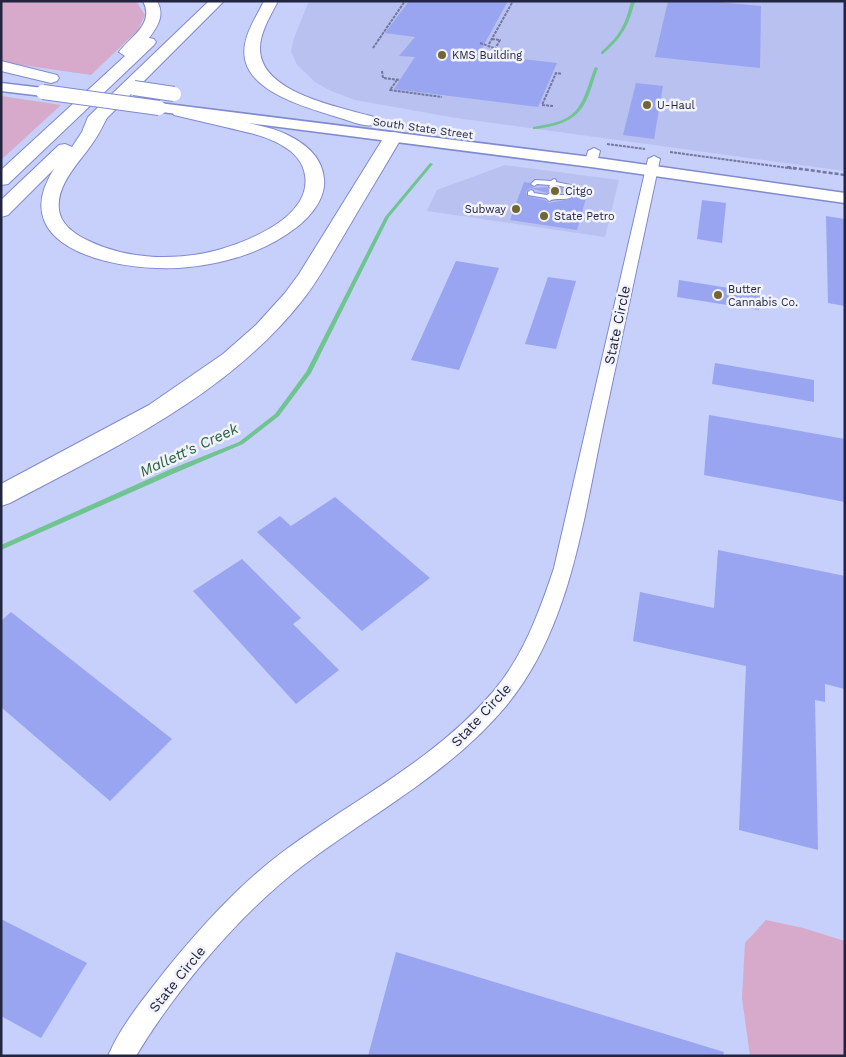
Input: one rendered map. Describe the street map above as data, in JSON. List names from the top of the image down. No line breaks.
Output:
{"streets":{"main road":["South State Street"],"street":["State Circle"]},"crossings":[["South State Street","State Circle"]],"water":["Mallett's Creek"],"places":["KMS Building","U-Haul","Citgo","Subway","State Petro","Butter Cannabis Co."]}
